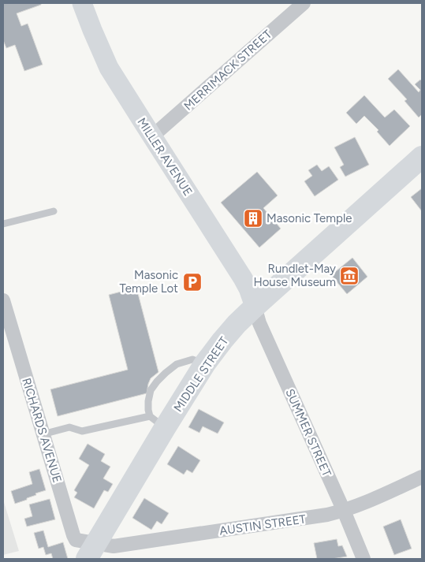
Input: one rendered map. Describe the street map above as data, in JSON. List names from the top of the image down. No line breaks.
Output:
{"streets":{"main road":["MILLER AVENUE","MIDDLE STREET"],"street":["MERRIMACK STREET","RICHARDS AVENUE","SUMMER STREET","AUSTIN STREET"]},"crossings":[["MERRIMACK STREET","MILLER AVENUE"],["MILLER AVENUE","MIDDLE STREET"],["MILLER AVENUE","SUMMER STREET"],["MIDDLE STREET","RICHARDS AVENUE"],["MIDDLE STREET","SUMMER STREET"],["MIDDLE STREET","AUSTIN STREET"],["RICHARDS AVENUE","AUSTIN STREET"],["SUMMER STREET","AUSTIN STREET"]],"places":{"building":["Masonic Temple"],"museum":["Rundlet-May House Museum"],"parking":["Masonic Temple Lot"]}}
